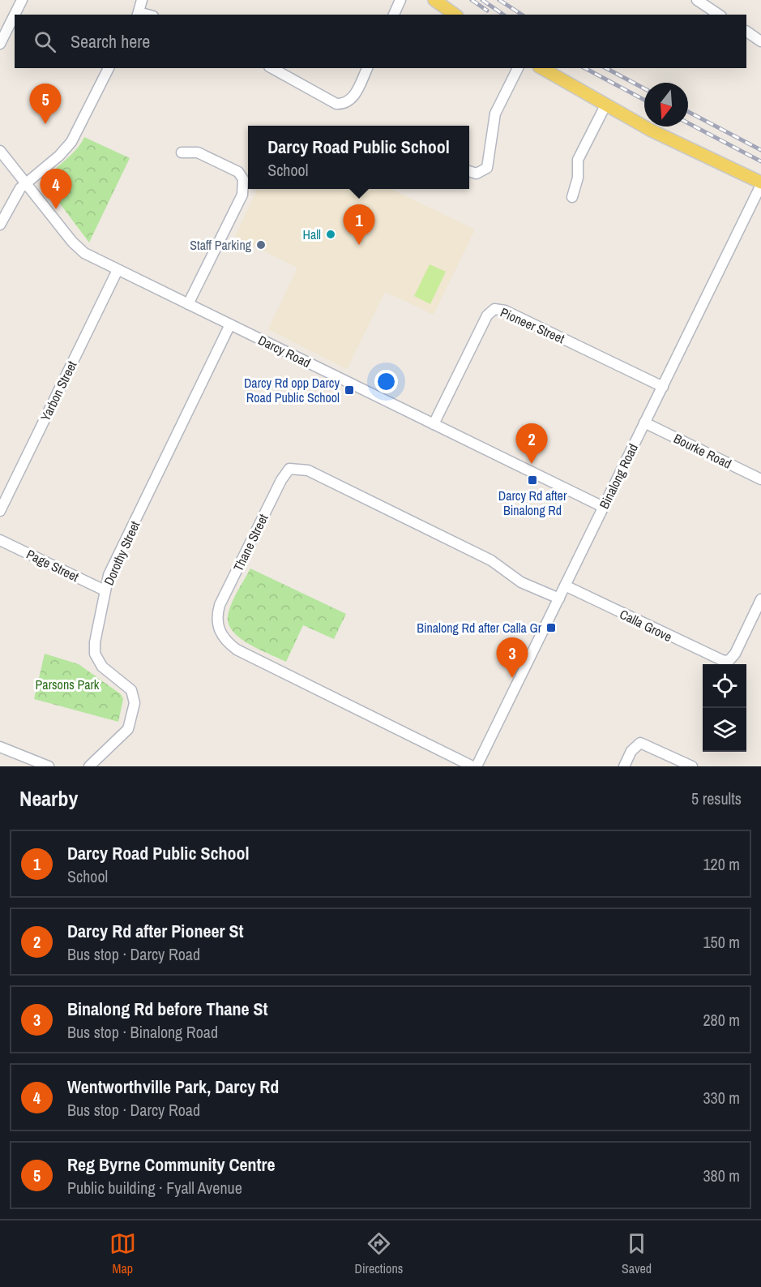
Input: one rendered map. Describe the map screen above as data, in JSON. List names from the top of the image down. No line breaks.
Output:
{"streets":{"street":["Pioneer Street","Darcy Road","Yarbon Street","Bourke Road","Binalong Road","Thane Street","Dorothy Street","Page Street","Calla Grove"]},"crossings":[["Pioneer Street","Darcy Road"],["Pioneer Street","Binalong Road"],["Darcy Road","Yarbon Street"],["Darcy Road","Binalong Road"],["Darcy Road","Dorothy Street"],["Bourke Road","Binalong Road"],["Binalong Road","Thane Street"],["Binalong Road","Calla Grove"],["Dorothy Street","Page Street"]],"parks":["Parsons Park"],"places":{"other":["Hall","Staff Parking"],"transit":["Darcy Rd opp Darcy Road Public School","Darcy Rd after Binalong Rd","Binalong Rd after Calla Gr"]},"north":"bottom","page":{"search":"Search here","pins":["5","4","1","2","3"],"popup":["Darcy Road Public School","School"],"heading":["Nearby","5 results"],"list":[{"mark":"1","name":"Darcy Road Public School","note":"School","value":"120 m"},{"mark":"2","name":"Darcy Rd after Pioneer St","note":"Bus stop · Darcy Road","value":"150 m"},{"mark":"3","name":"Binalong Rd before Thane St","note":"Bus stop · Binalong Road","value":"280 m"},{"mark":"4","name":"Wentworthville Park, Darcy Rd","note":"Bus stop · Darcy Road","value":"330 m"},{"mark":"5","name":"Reg Byrne Community Centre","note":"Public building · Fyall Avenue","value":"380 m"}],"nav":["Map","Directions","Saved"]}}
